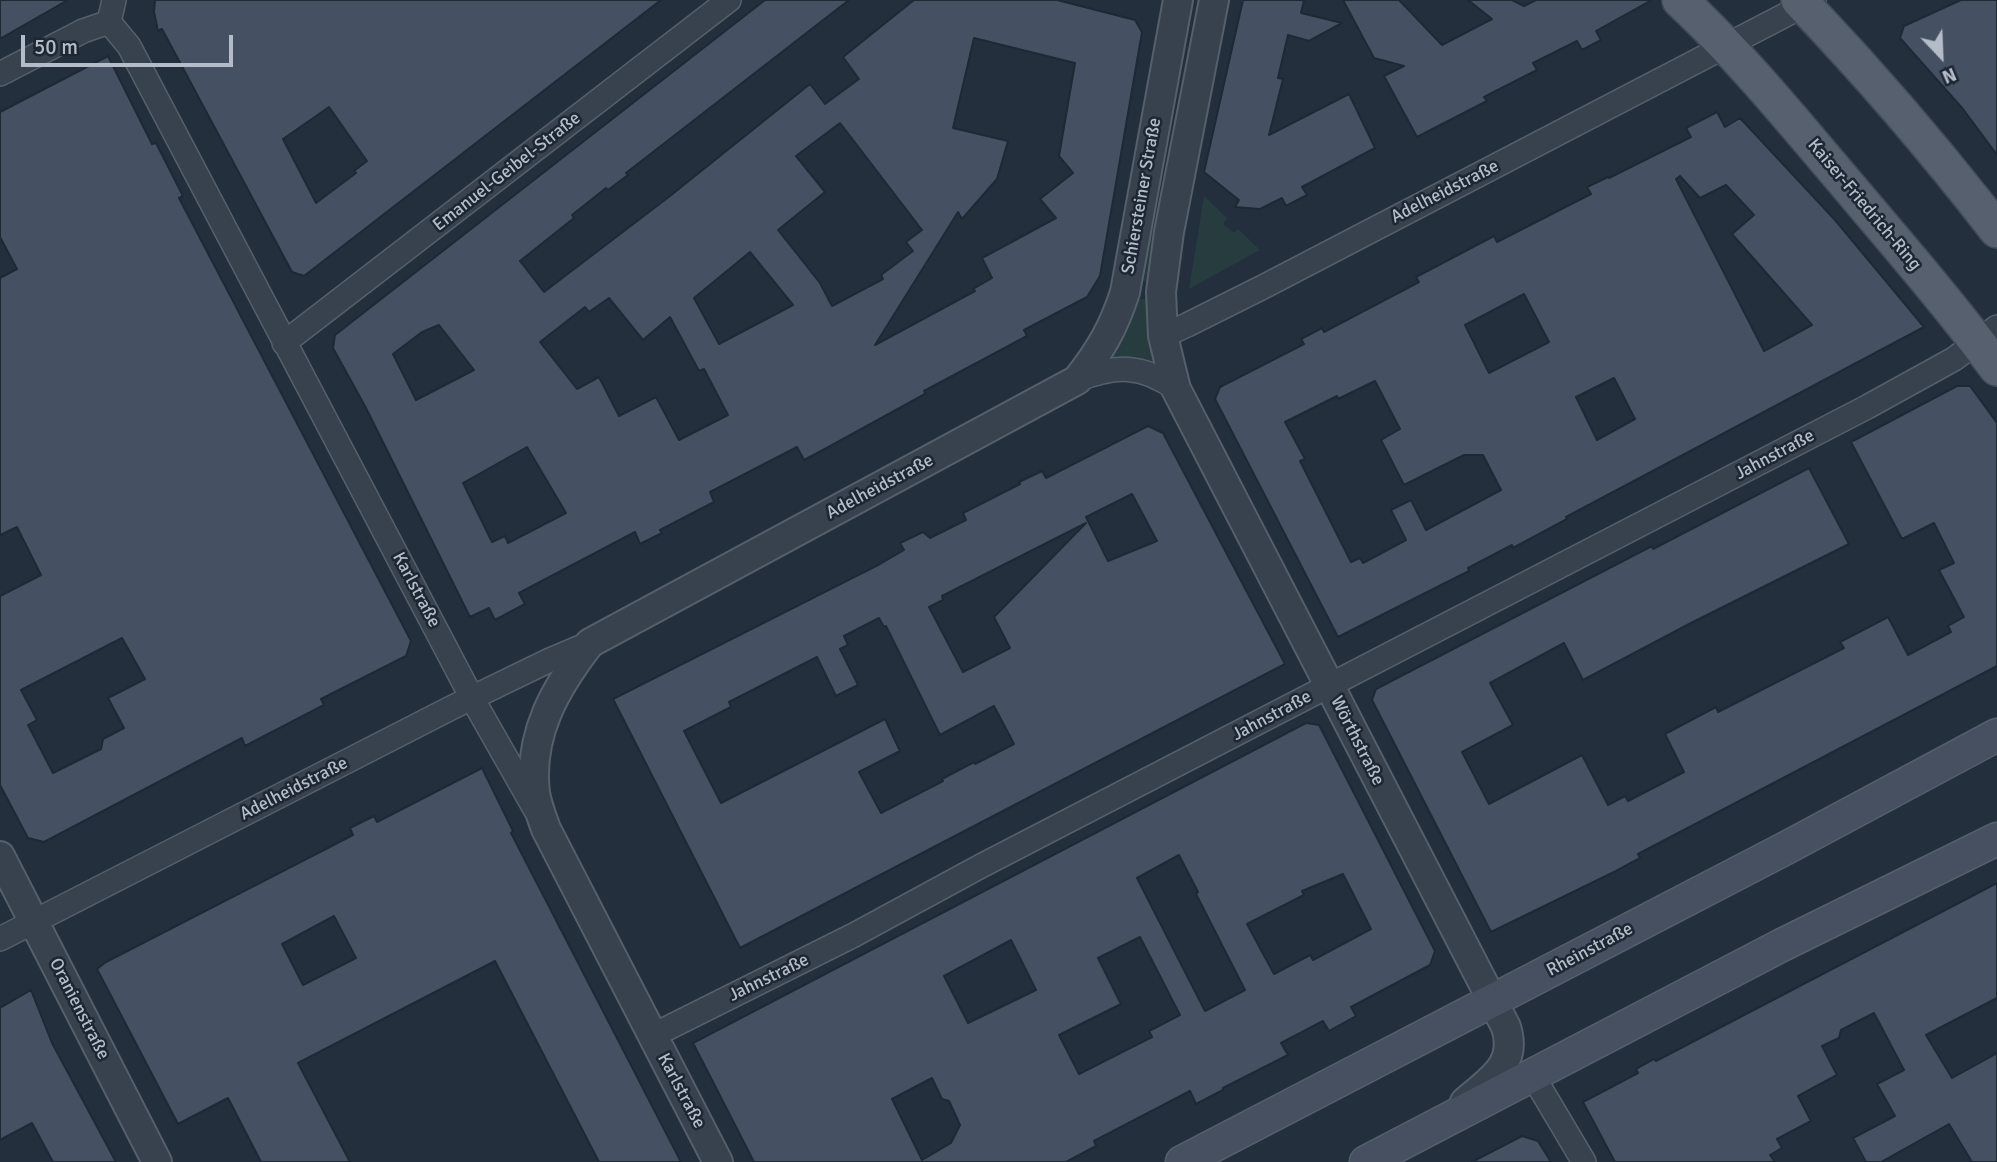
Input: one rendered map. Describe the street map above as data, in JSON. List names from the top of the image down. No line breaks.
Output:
{"streets":{"main road":["Kaiser-Friedrich-Ring","Rheinstraße"],"street":["Emanuel-Geibel-Straße","Adelheidstraße","Schiersteiner Straße","Jahnstraße","Karlstraße","Wörthstraße","Oranienstraße"]},"crossings":[["Emanuel-Geibel-Straße","Karlstraße"],["Adelheidstraße","Schiersteiner Straße"],["Adelheidstraße","Kaiser-Friedrich-Ring"],["Adelheidstraße","Karlstraße"],["Adelheidstraße","Wörthstraße"],["Adelheidstraße","Oranienstraße"],["Schiersteiner Straße","Wörthstraße"],["Kaiser-Friedrich-Ring","Jahnstraße"],["Jahnstraße","Karlstraße"],["Jahnstraße","Wörthstraße"],["Wörthstraße","Rheinstraße"]],"scale_bar":"50 m","north":"bottom right"}
